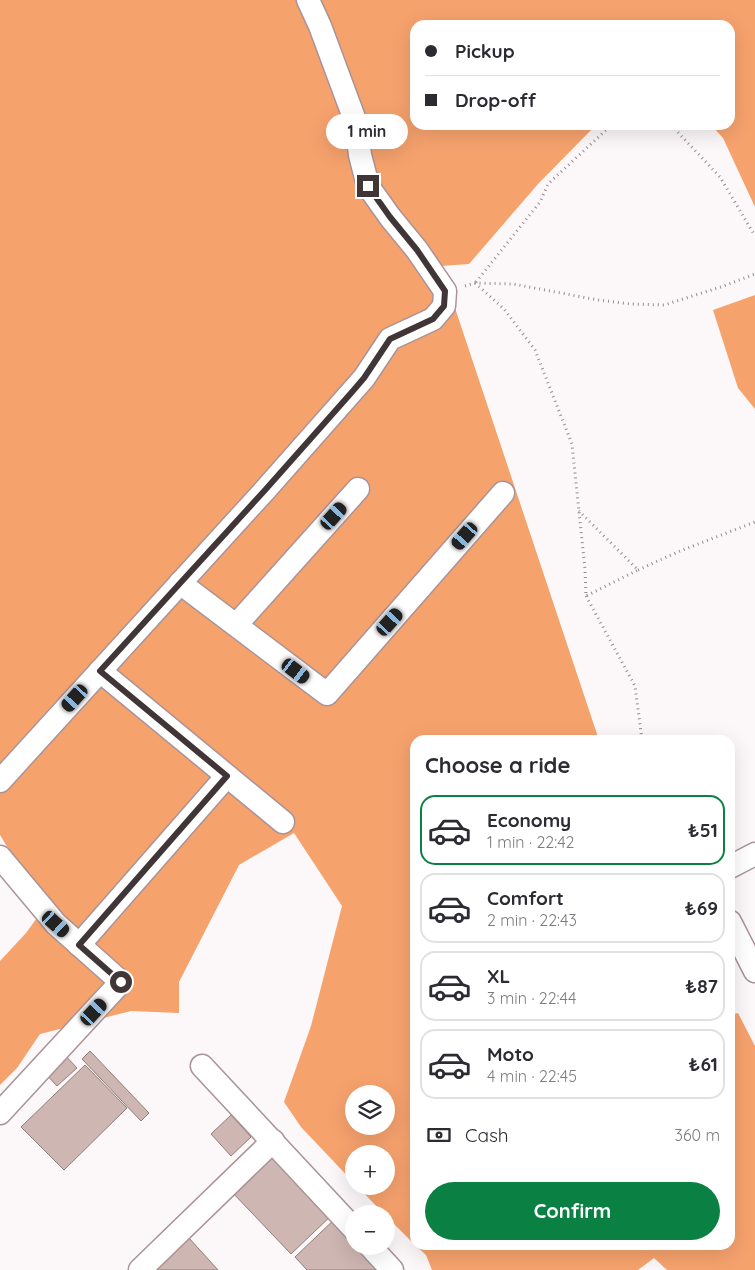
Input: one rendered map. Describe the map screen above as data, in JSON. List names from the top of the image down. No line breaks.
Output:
{"page":{"banner":["Pickup","Drop-off"],"bubble":"1 min","heading":"Choose a ride","list":[{"name":"Economy","note":"1 min · 22:42","value":"₺51"},{"name":"Comfort","note":"2 min · 22:43","value":"₺69"},{"name":"XL","note":"3 min · 22:44","value":"₺87"},{"name":"Moto","note":"4 min · 22:45","value":"₺61"}],"map_buttons":["+","−"],"pay":["Cash","360 m"],"buttons":"Confirm"}}
